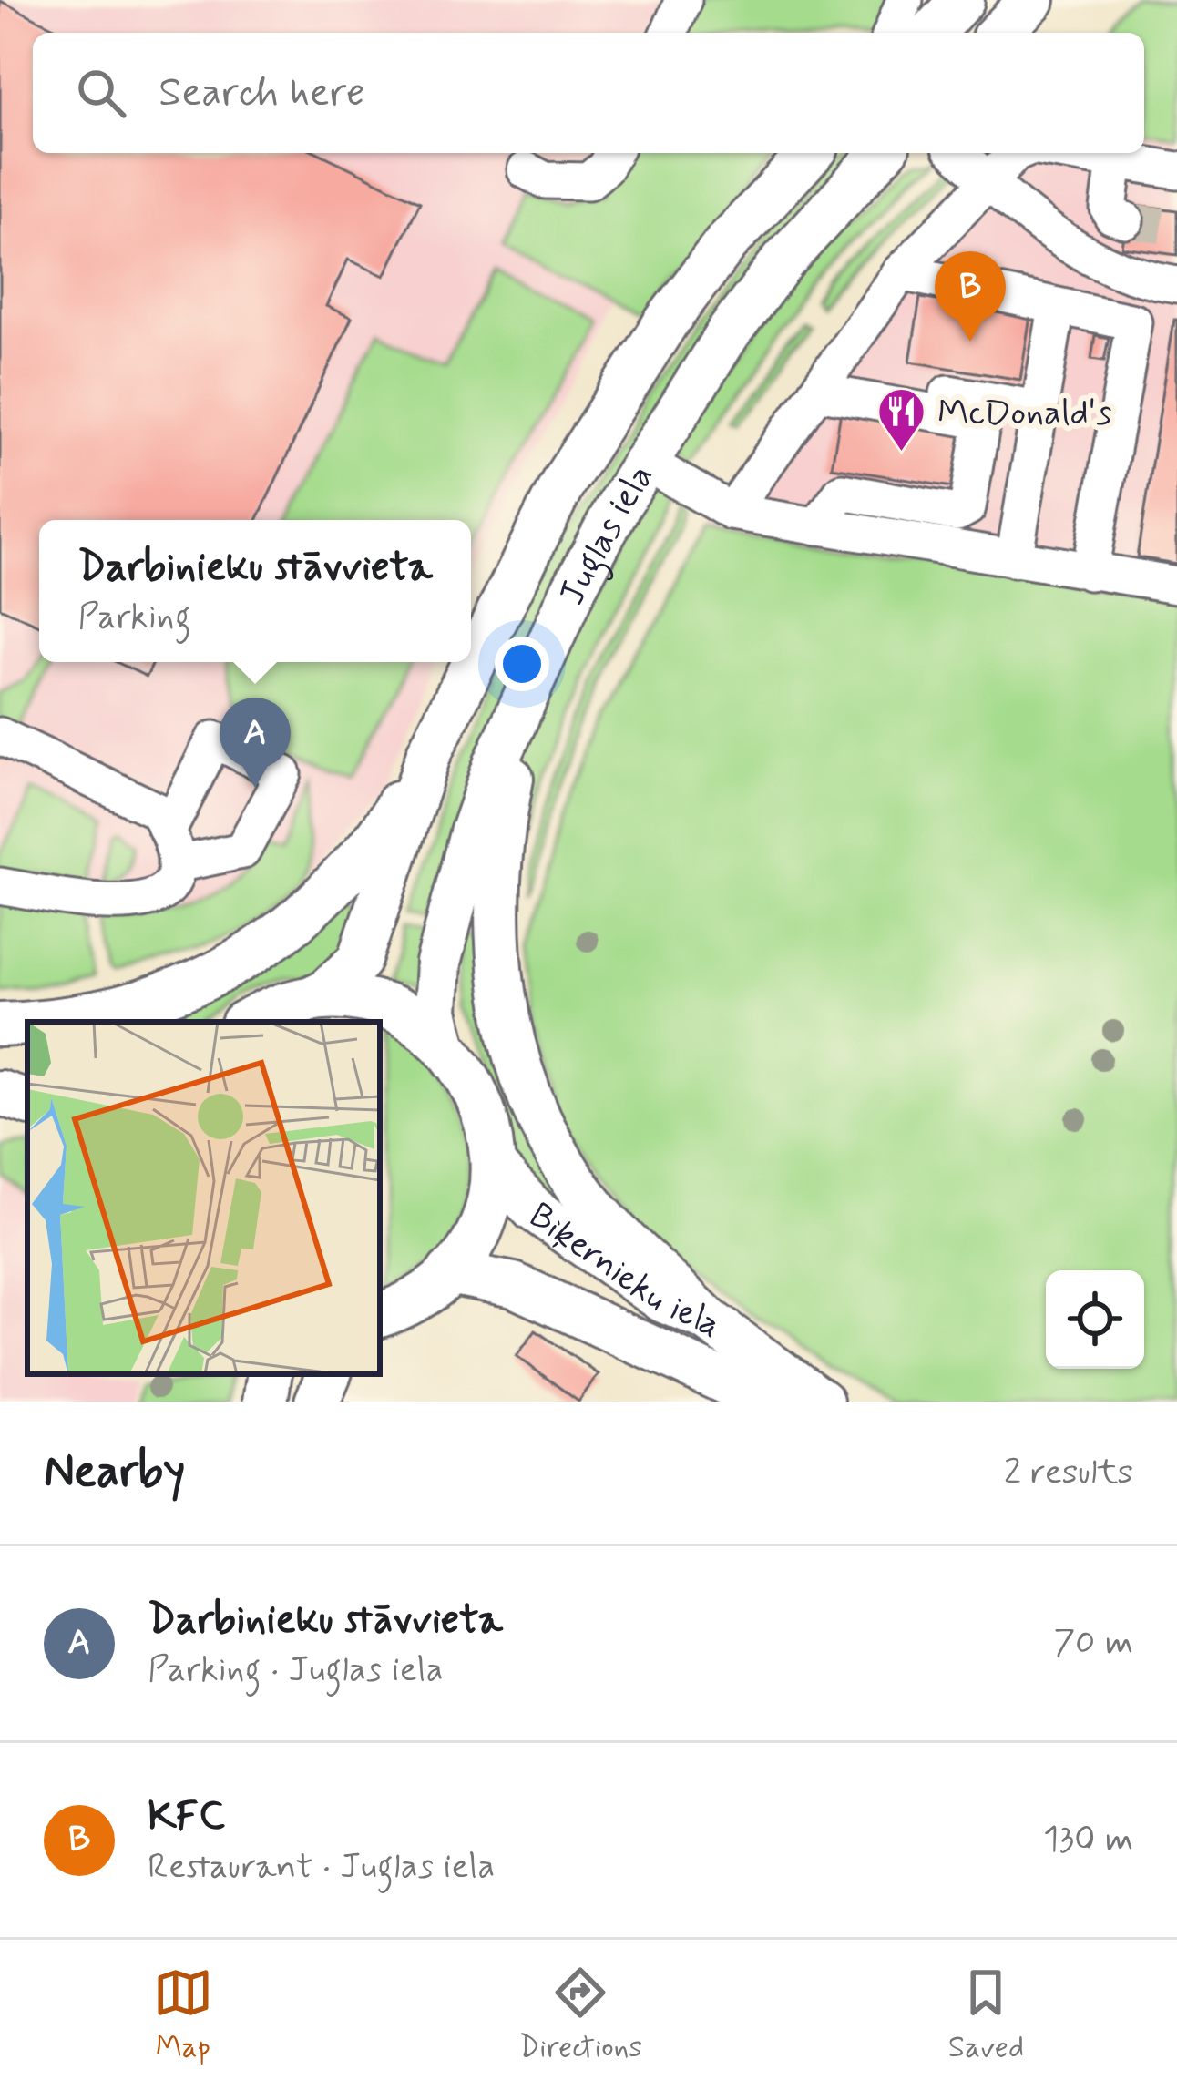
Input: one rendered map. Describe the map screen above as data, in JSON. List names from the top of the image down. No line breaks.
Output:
{"streets":{"main road":["Juglas iela","Biķernieku iela"]},"places":{"restaurant":["McDonald's"]},"page":{"search":"Search here","pins":["B","A"],"popup":["Darbinieku stāvvieta","Parking"],"heading":["Nearby","2 results"],"list":[{"mark":"A","name":"Darbinieku stāvvieta","note":"Parking · Juglas iela","value":"70 m"},{"mark":"B","name":"KFC","note":"Restaurant · Juglas iela","value":"130 m"}],"nav":["Map","Directions","Saved"]}}
